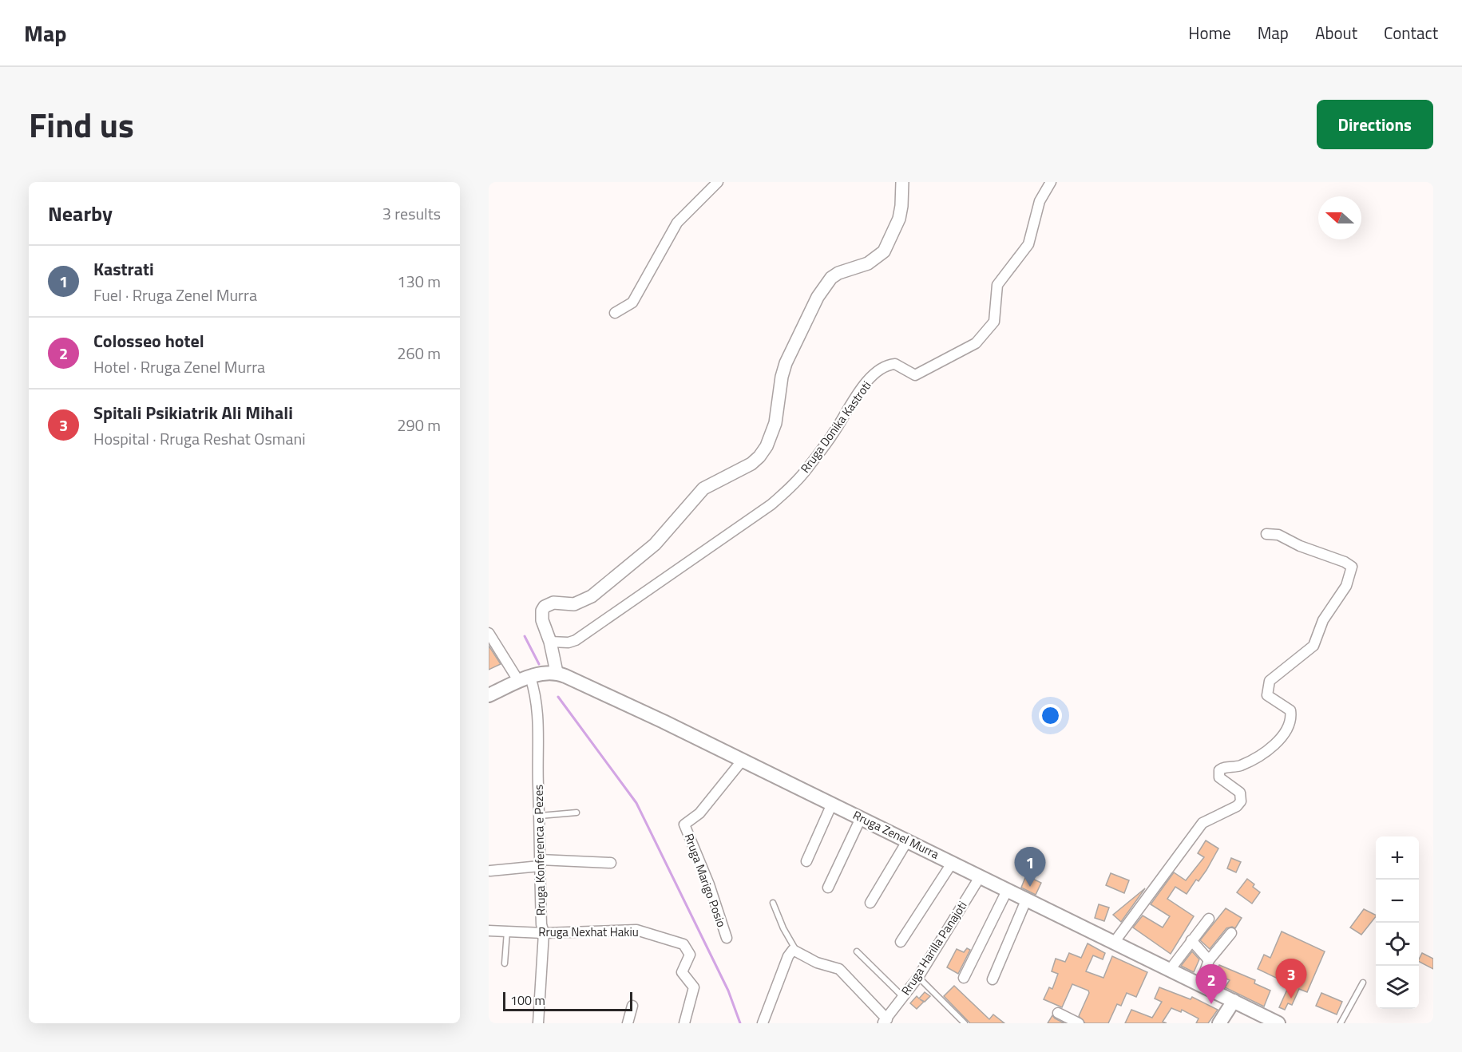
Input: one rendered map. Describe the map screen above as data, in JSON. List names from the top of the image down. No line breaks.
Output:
{"streets":{"main road":["Rruga Zenel Murra"],"street":["Rruga Donika Kastroti","Rruga Konferenca e Pezes","Rruga Marigo Posio","Rruga Nexhat Hakiu","Rruga Harilla Panajoti"]},"crossings":[["Rruga Zenel Murra","Rruga Marigo Posio"],["Rruga Zenel Murra","Rruga Harilla Panajoti"],["Rruga Konferenca e Pezes","Rruga Nexhat Hakiu"]],"scale_bar":"100 m","north":"left","page":{"header":"Map","nav":["Home","Map","About","Contact"],"title":"Find us","buttons":"Directions","heading":["Nearby","3 results"],"list":[{"mark":"1","name":"Kastrati","note":"Fuel · Rruga Zenel Murra","value":"130 m"},{"mark":"2","name":"Colosseo hotel","note":"Hotel · Rruga Zenel Murra","value":"260 m"},{"mark":"3","name":"Spitali Psikiatrik Ali Mihali","note":"Hospital · Rruga Reshat Osmani","value":"290 m"}],"map_buttons":["+","−"],"pins":["1","3","2"],"scale":"100 m"}}
